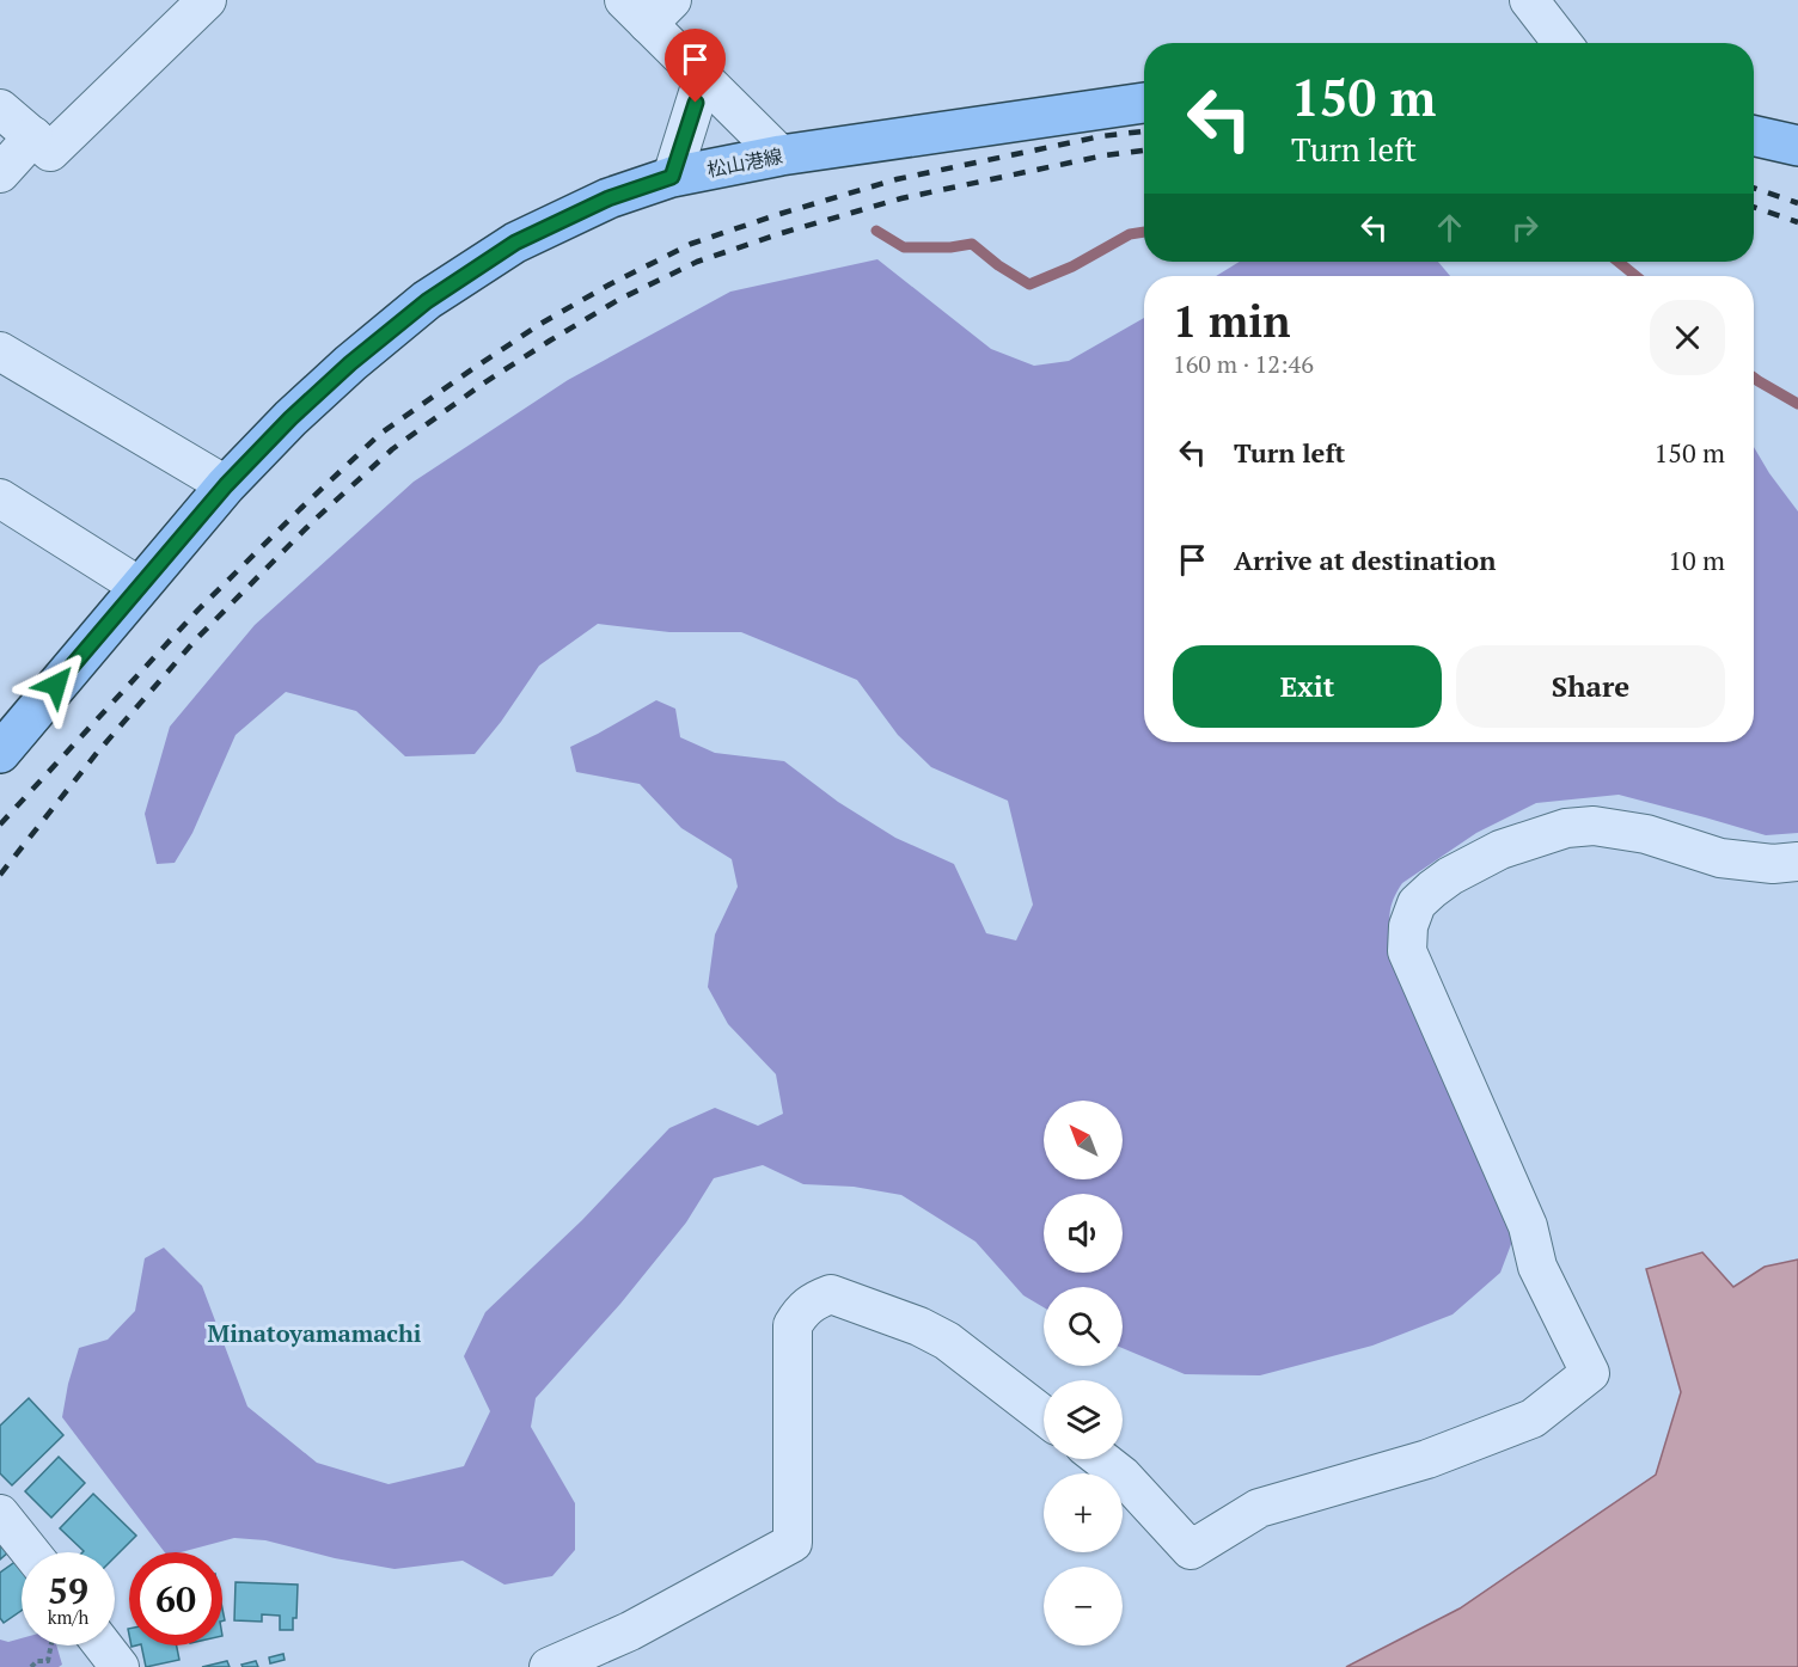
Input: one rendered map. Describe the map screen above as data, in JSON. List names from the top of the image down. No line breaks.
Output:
{"streets":{"main road":["松山港線"]},"districts":["Minatoyamamachi"],"north":"top left","page":{"turn":["150 m","Turn left"],"heading":["1 min","160 m · 12:46"],"list":[{"name":"Turn left","value":"150 m"},{"name":"Arrive at destination","value":"10 m"}],"buttons":["Exit","Share"],"map_buttons":["+","−"],"speed":"59 km/h","limit":"60"}}
